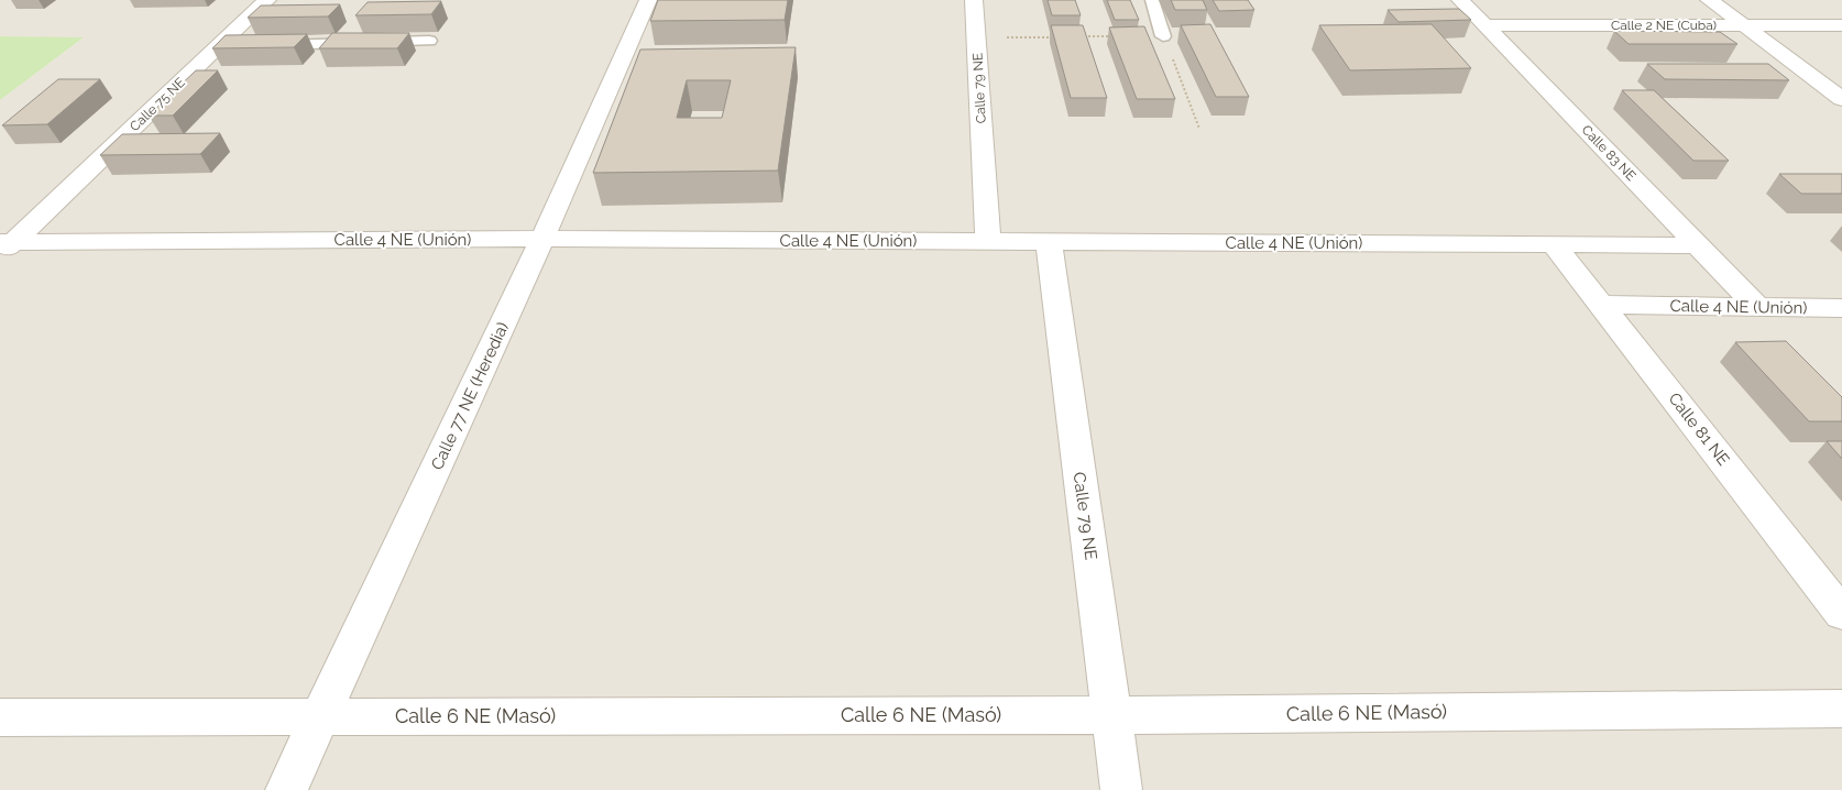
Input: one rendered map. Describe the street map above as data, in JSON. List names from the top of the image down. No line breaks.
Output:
{"streets":{"street":["Calle 2 NE (Cuba)","Calle 79 NE","Calle 75 NE","Calle 83 NE","Calle 4 NE (Unión)","Calle 77 NE (Heredia)","Calle 81 NE","Calle 6 NE (Masó)"]},"crossings":[["Calle 2 NE (Cuba)","Calle 83 NE"],["Calle 79 NE","Calle 4 NE (Unión)"],["Calle 79 NE","Calle 6 NE (Masó)"],["Calle 75 NE","Calle 4 NE (Unión)"],["Calle 83 NE","Calle 4 NE (Unión)"],["Calle 4 NE (Unión)","Calle 77 NE (Heredia)"],["Calle 4 NE (Unión)","Calle 81 NE"],["Calle 77 NE (Heredia)","Calle 6 NE (Masó)"]]}
